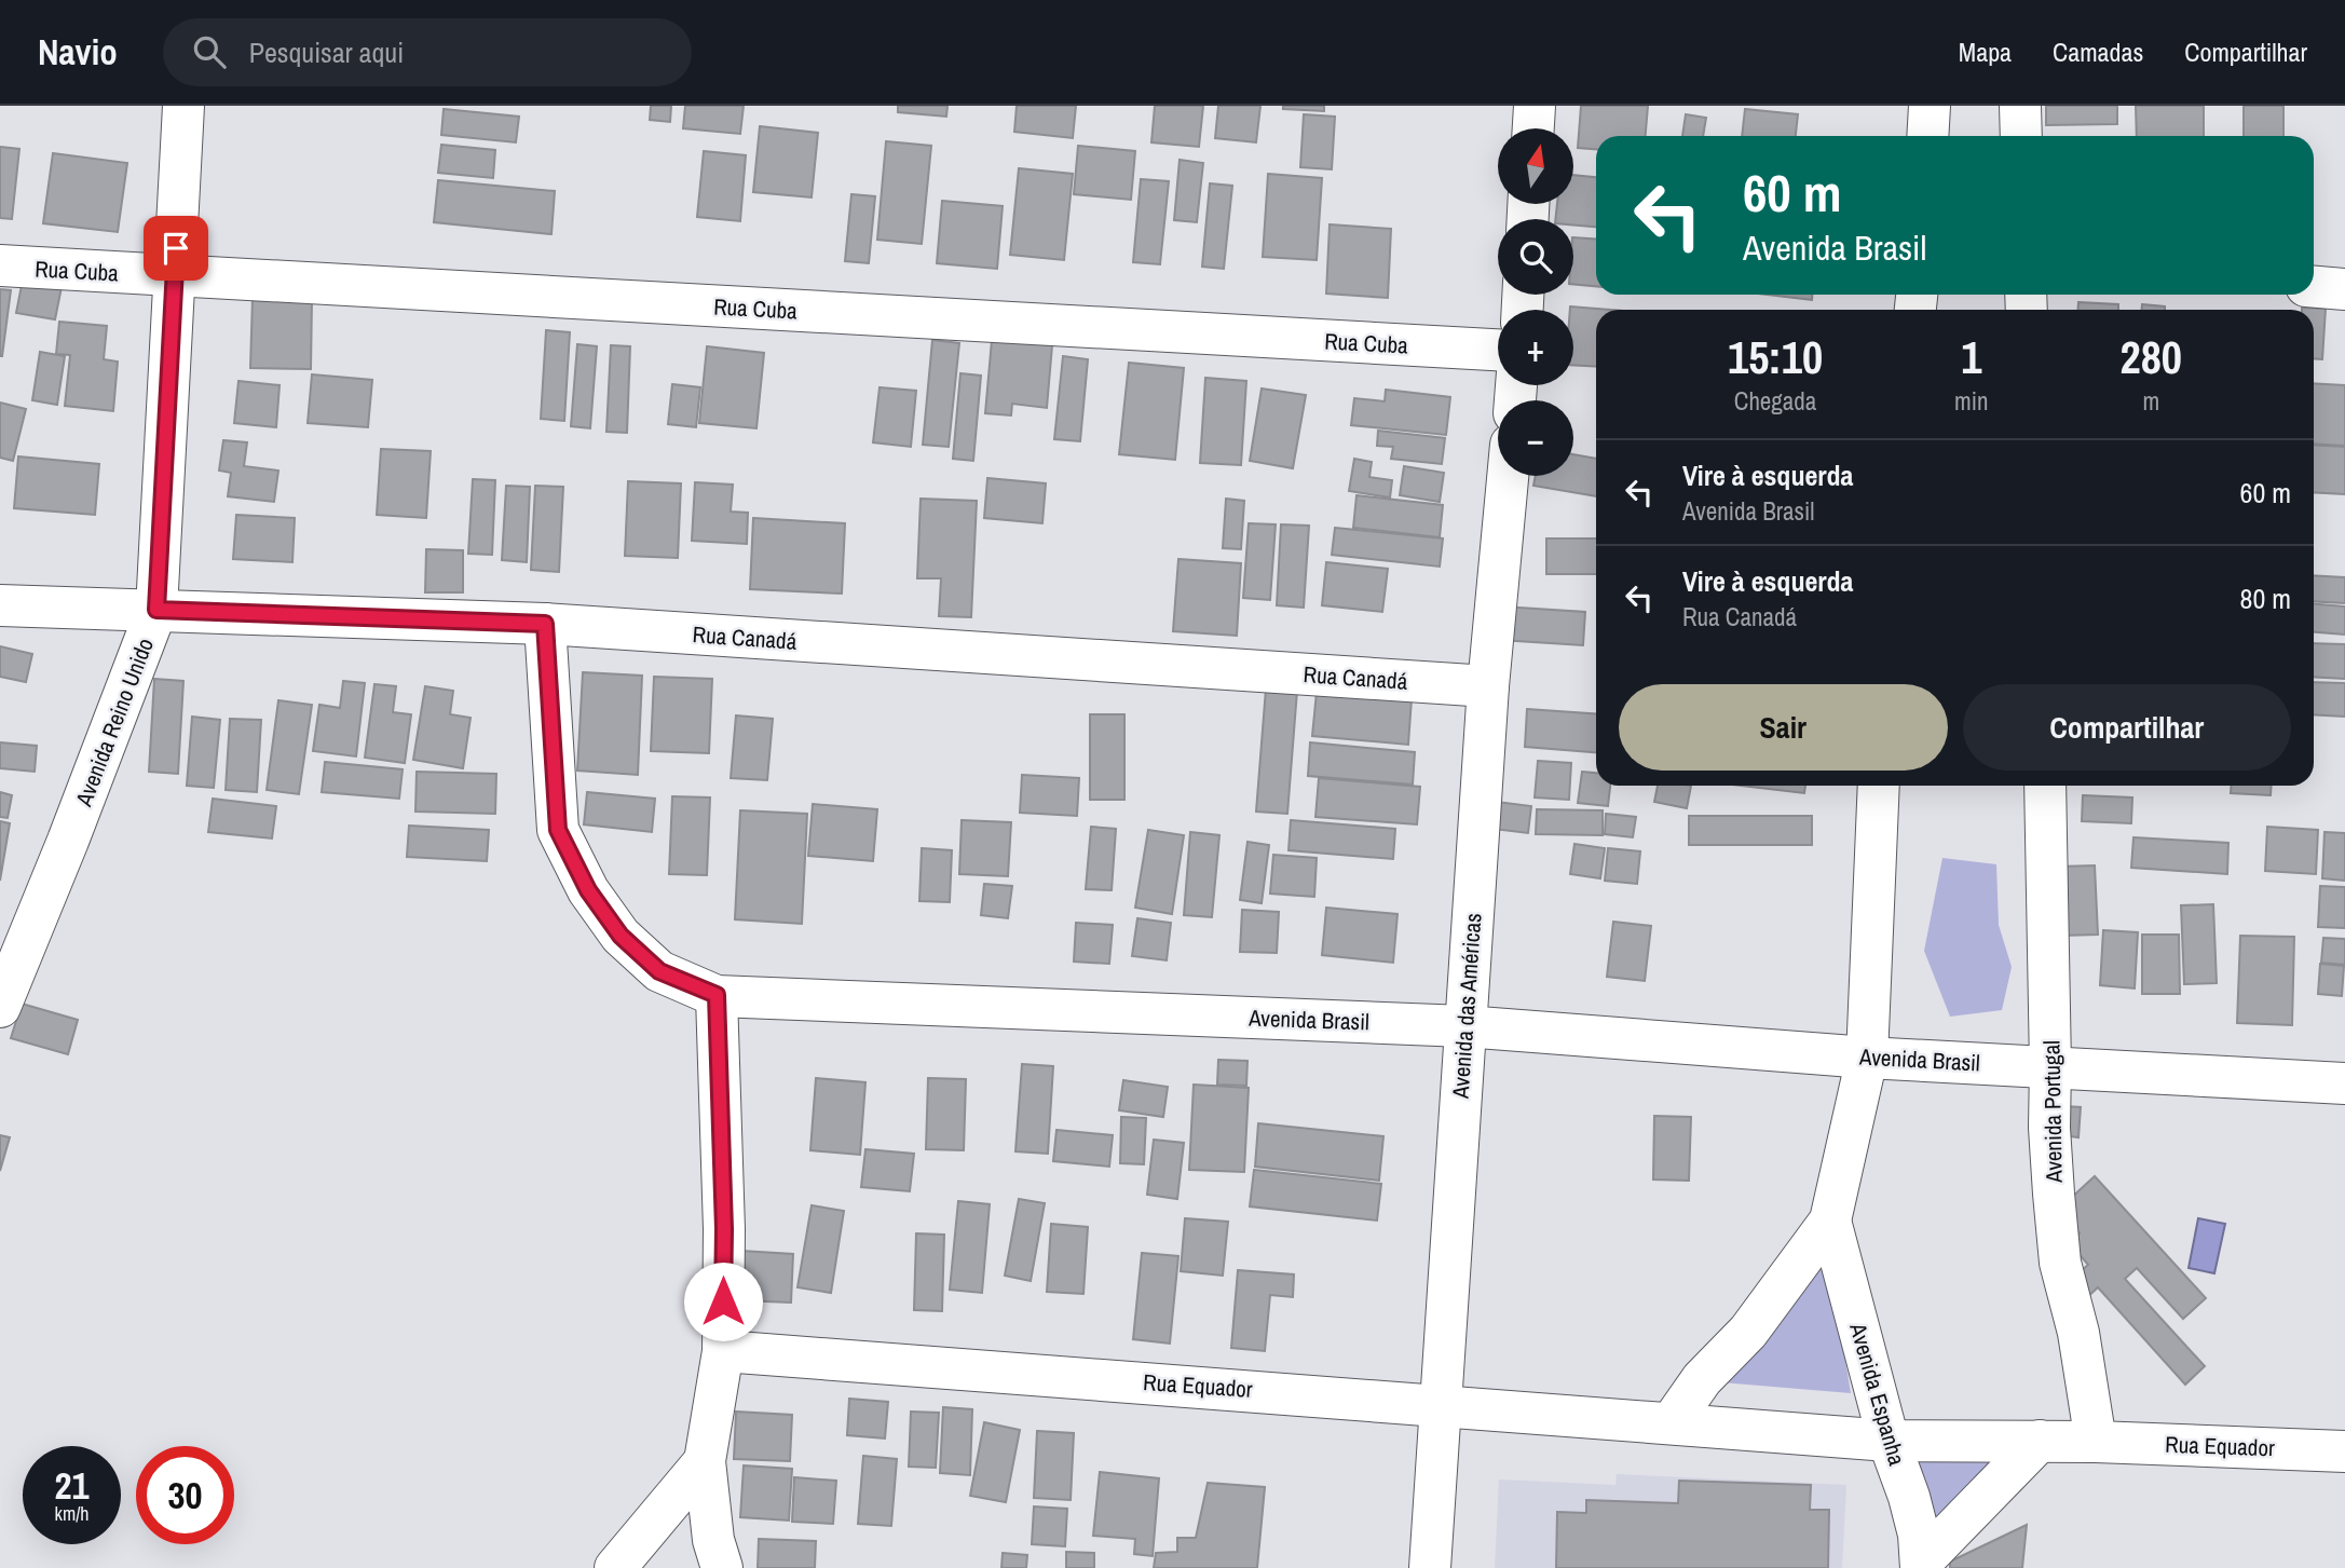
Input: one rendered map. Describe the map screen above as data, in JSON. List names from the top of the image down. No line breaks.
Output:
{"streets":{"street":["Rua Cuba","Rua Canadá","Avenida Reino Unido","Avenida das Américas","Avenida Brasil","Avenida Portugal","Rua Equador","Avenida Espanha"]},"crossings":[["Rua Cuba","Avenida Reino Unido"],["Rua Canadá","Avenida Reino Unido"],["Rua Canadá","Avenida das Américas"],["Rua Canadá","Avenida Brasil"],["Avenida das Américas","Avenida Brasil"],["Avenida das Américas","Rua Equador"],["Avenida Brasil","Avenida Portugal"],["Avenida Portugal","Rua Equador"],["Rua Equador","Avenida Espanha"]],"north":"top","page":{"header":"Navio","search":"Pesquisar aqui","nav":["Mapa","Camadas","Compartilhar"],"map_buttons":["+","−"],"turn":["60 m","Avenida Brasil"],"eta":["15:10","Chegada","1","min","280","m"],"list":[{"name":"Vire à esquerda","note":"Avenida Brasil","value":"60 m"},{"name":"Vire à esquerda","note":"Rua Canadá","value":"80 m"}],"buttons":["Sair","Compartilhar"],"speed":"21 km/h","limit":"30"}}
